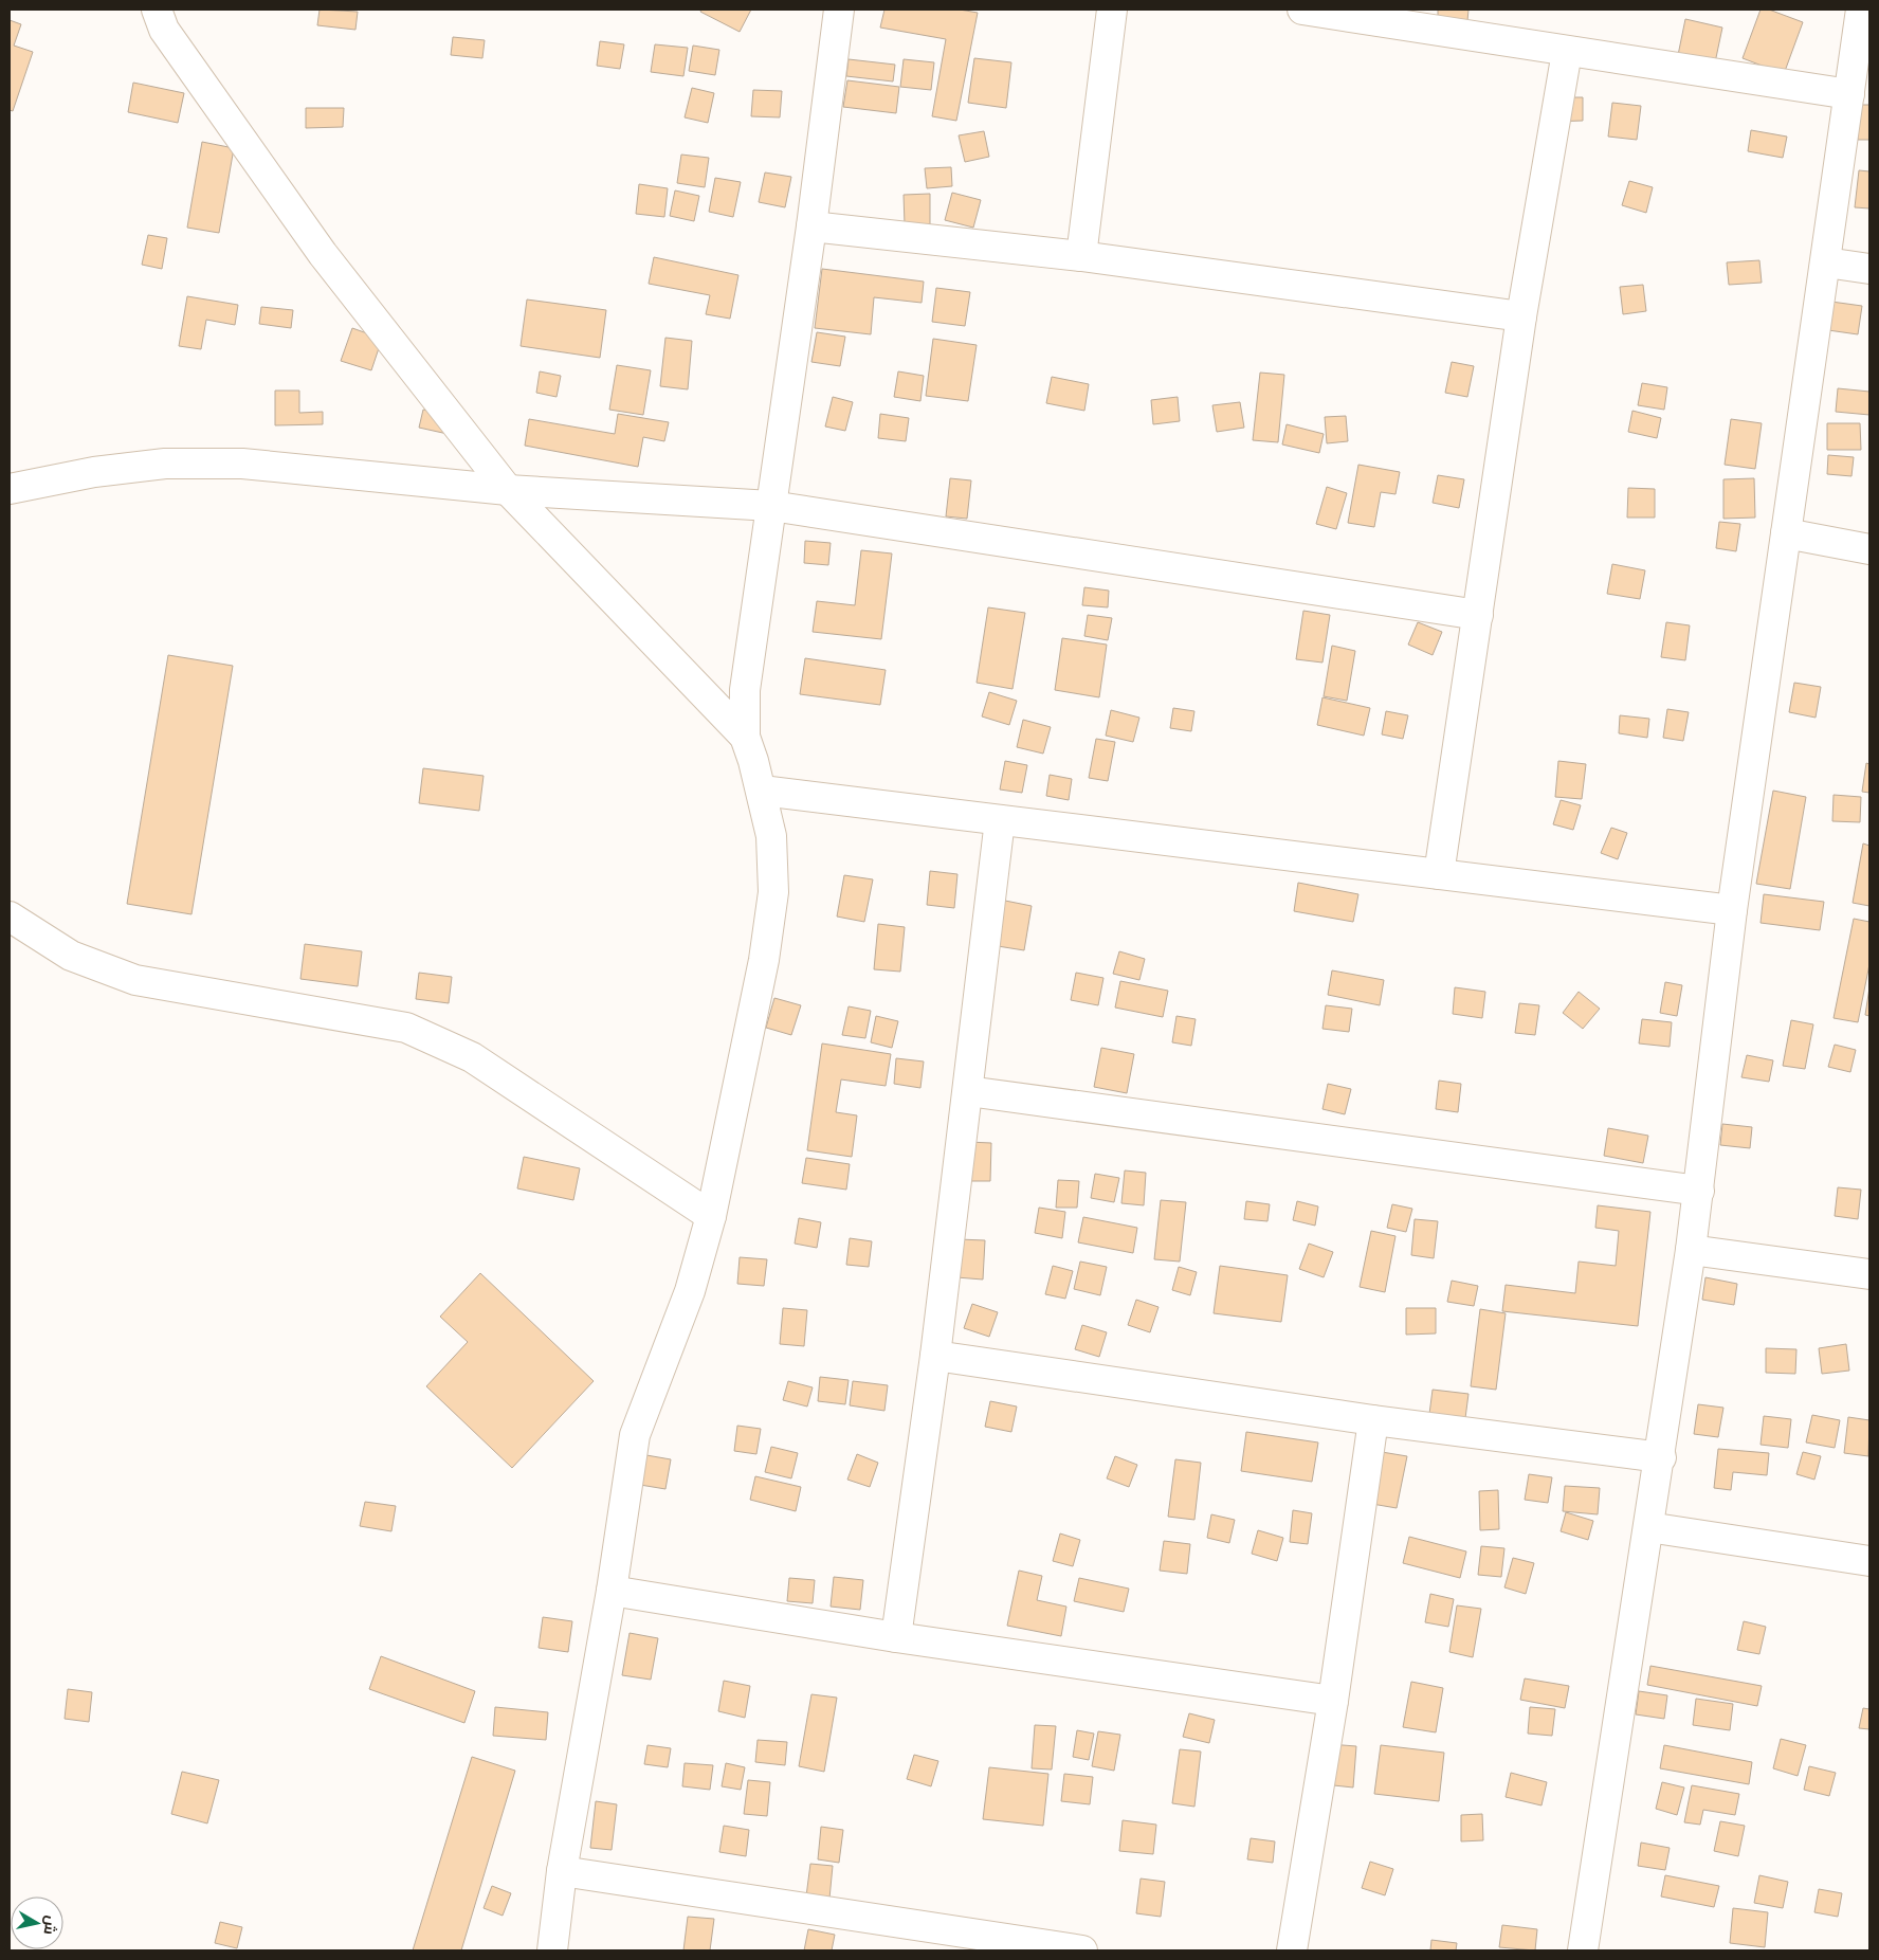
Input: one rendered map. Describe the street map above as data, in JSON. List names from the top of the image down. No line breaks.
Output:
{"north":"right"}
